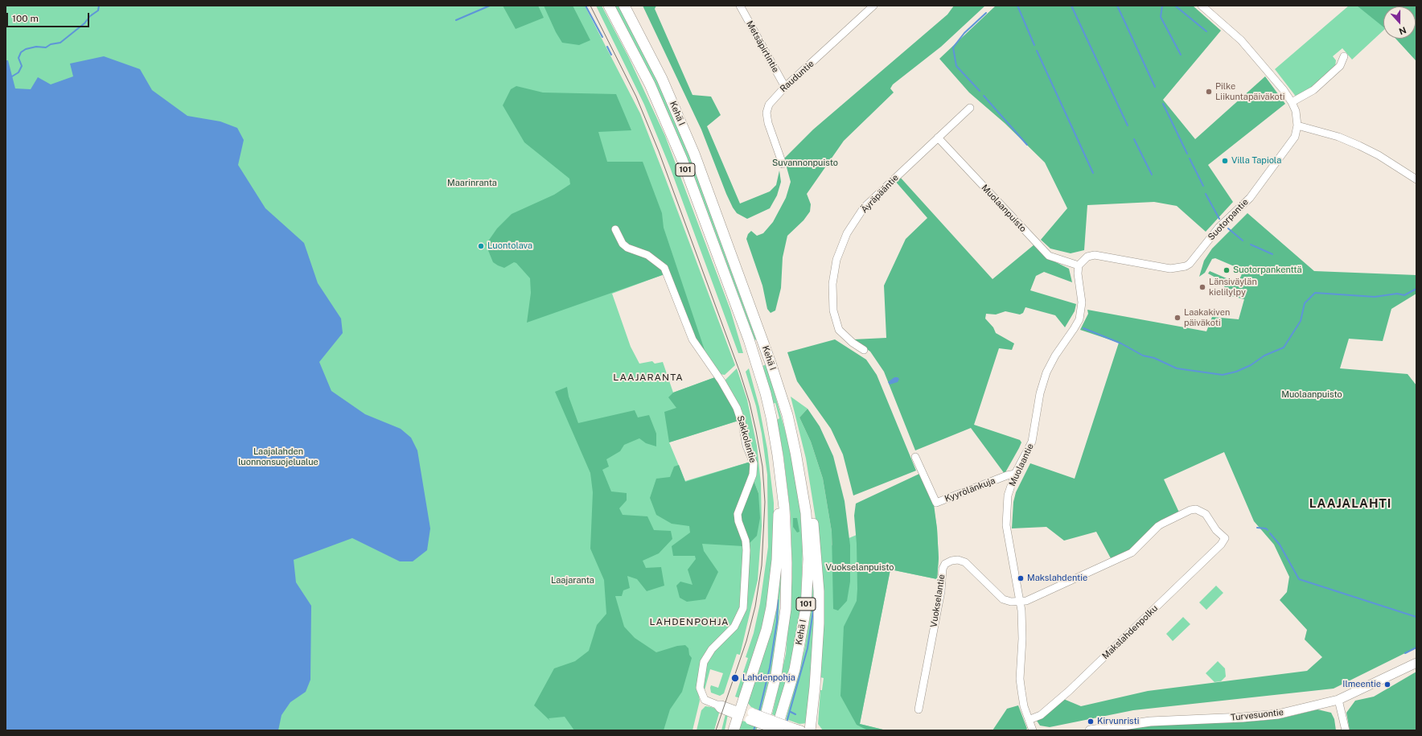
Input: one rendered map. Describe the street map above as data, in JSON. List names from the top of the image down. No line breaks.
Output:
{"streets":{"highway":["Kehä I","101"],"main road":["Turvesuontie"],"street":["Metsäpirtintie","Rauduntie","Äyräpääntie","Muolaanpuisto","Suotorpantie","Sakkolantie","Muolaantie","Kyyrölänkuja","Vuokselantie","Makslahdenpolku"]},"crossings":[["Metsäpirtintie","Rauduntie"],["Äyräpääntie","Muolaanpuisto"],["Muolaanpuisto","Suotorpantie"],["Muolaanpuisto","Muolaantie"],["Suotorpantie","Muolaantie"],["Muolaantie","Kyyrölänkuja"],["Muolaantie","Vuokselantie"],["Muolaantie","Makslahdenpolku"],["Vuokselantie","Makslahdenpolku"]],"districts":["LAAJARANTA","LAAJALAHTI","LAHDENPOHJA"],"parks":["Suvannonpuisto","Maarinranta","Muolaanpuisto","Laajalahden luonnonsuojelualue","Vuokselanpuisto","Laajaranta"],"places":["Pilke Liikuntapäiväkoti","Villa Tapiola","Luontolava","Suotorpankenttä","Länsiväylän kielilylpy","Laakakiven päiväkoti","Makslahdentie","Lahdenpohja","Ilmeentie","Kirvunristi"],"scale_bar":"100 m","north":"bottom"}
